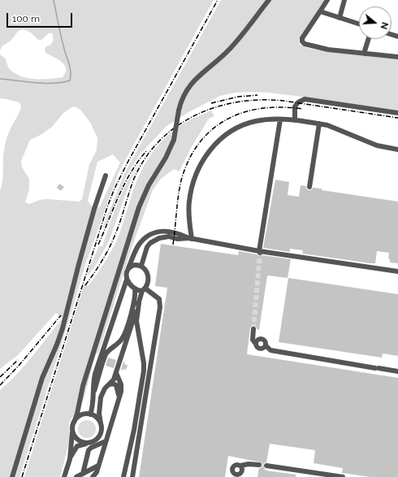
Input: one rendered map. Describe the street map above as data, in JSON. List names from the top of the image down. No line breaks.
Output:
{"scale_bar":"100 m","north":"right"}
